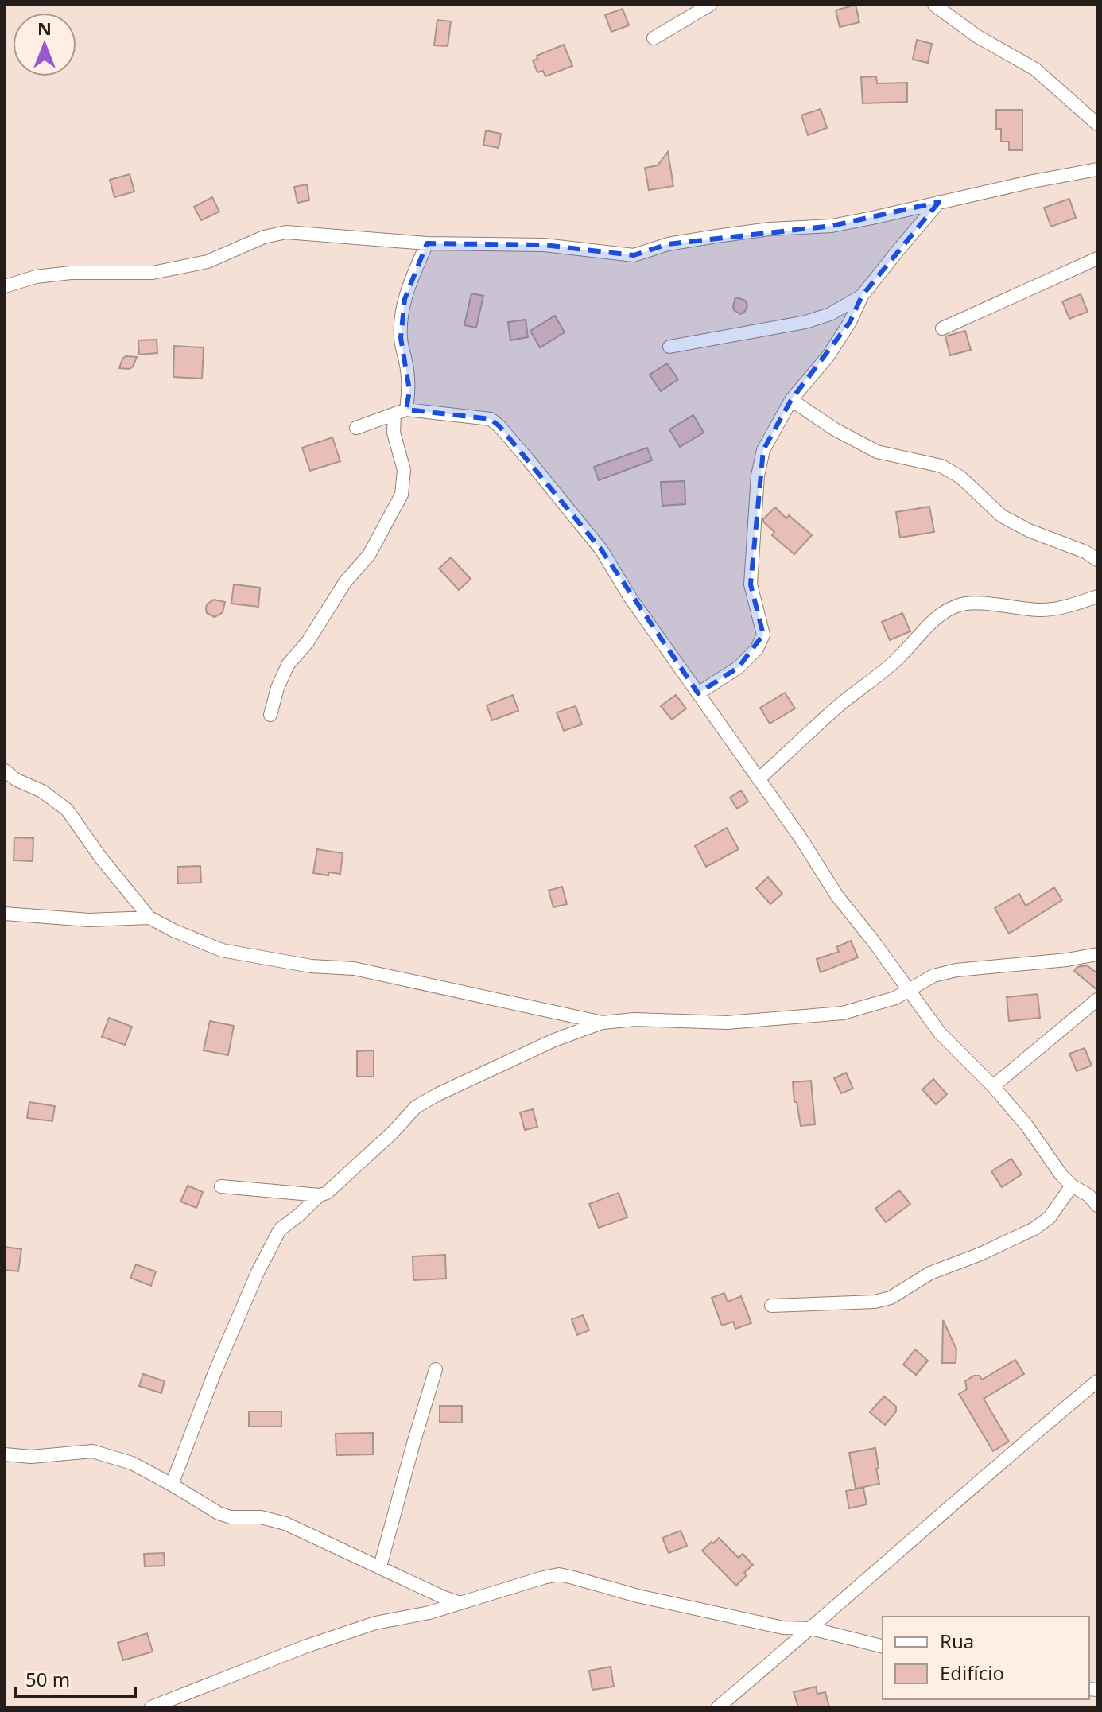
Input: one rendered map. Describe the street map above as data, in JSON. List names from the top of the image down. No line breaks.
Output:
{"legend":["Rua","Edifício"],"scale_bar":"50 m","north":"top"}
